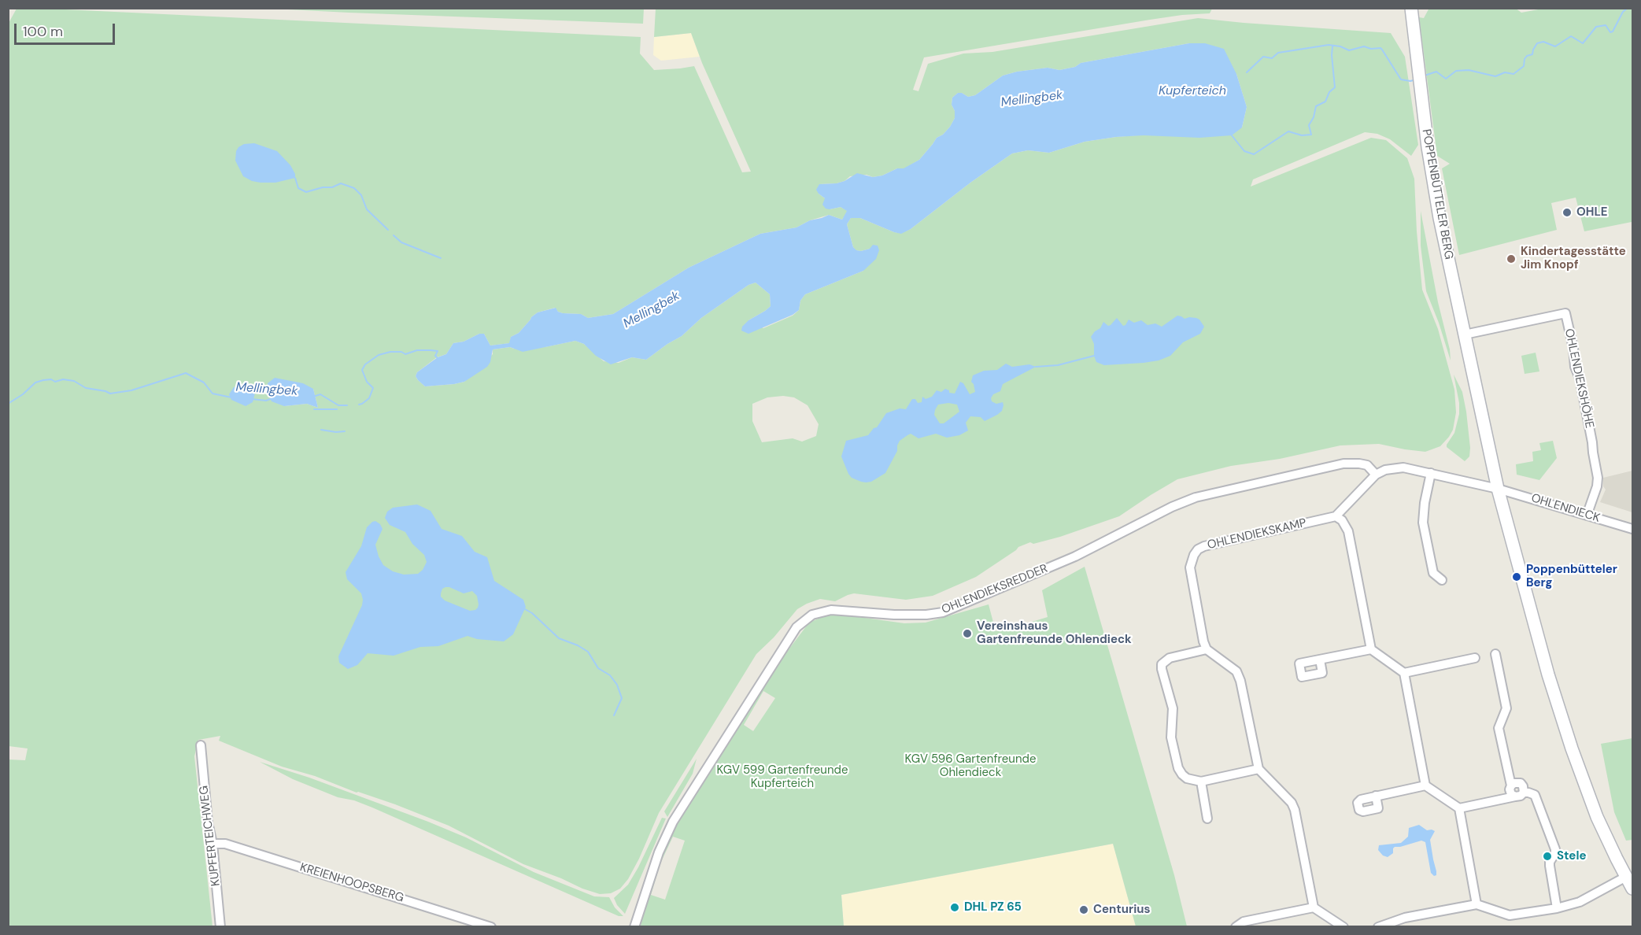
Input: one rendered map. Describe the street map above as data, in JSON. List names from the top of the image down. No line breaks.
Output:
{"streets":{"main road":["POPPENBÜTTELER BERG"],"street":["OHLENDIEKSHÖHE","OHLENDIECK","OHLENDIEKSKAMP","OHLENDIEKSREDDER","KUPFERTEICHWEG","KREIENHOOPSBERG"]},"crossings":[["POPPENBÜTTELER BERG","OHLENDIEKSHÖHE"],["POPPENBÜTTELER BERG","OHLENDIECK"],["OHLENDIEKSHÖHE","OHLENDIECK"],["KUPFERTEICHWEG","KREIENHOOPSBERG"]],"water":["Kupferteich","Mellingbek"],"parks":["KGV 596 Gartenfreunde Ohlendieck","KGV 599 Gartenfreunde Kupferteich"],"places":["OHLE","Kindertagesstätte Jim Knopf","Poppenbütteler Berg","Vereinshaus Gartenfreunde Ohlendieck","Stele","DHL PZ 65","Centurius"],"scale_bar":"100 m"}
